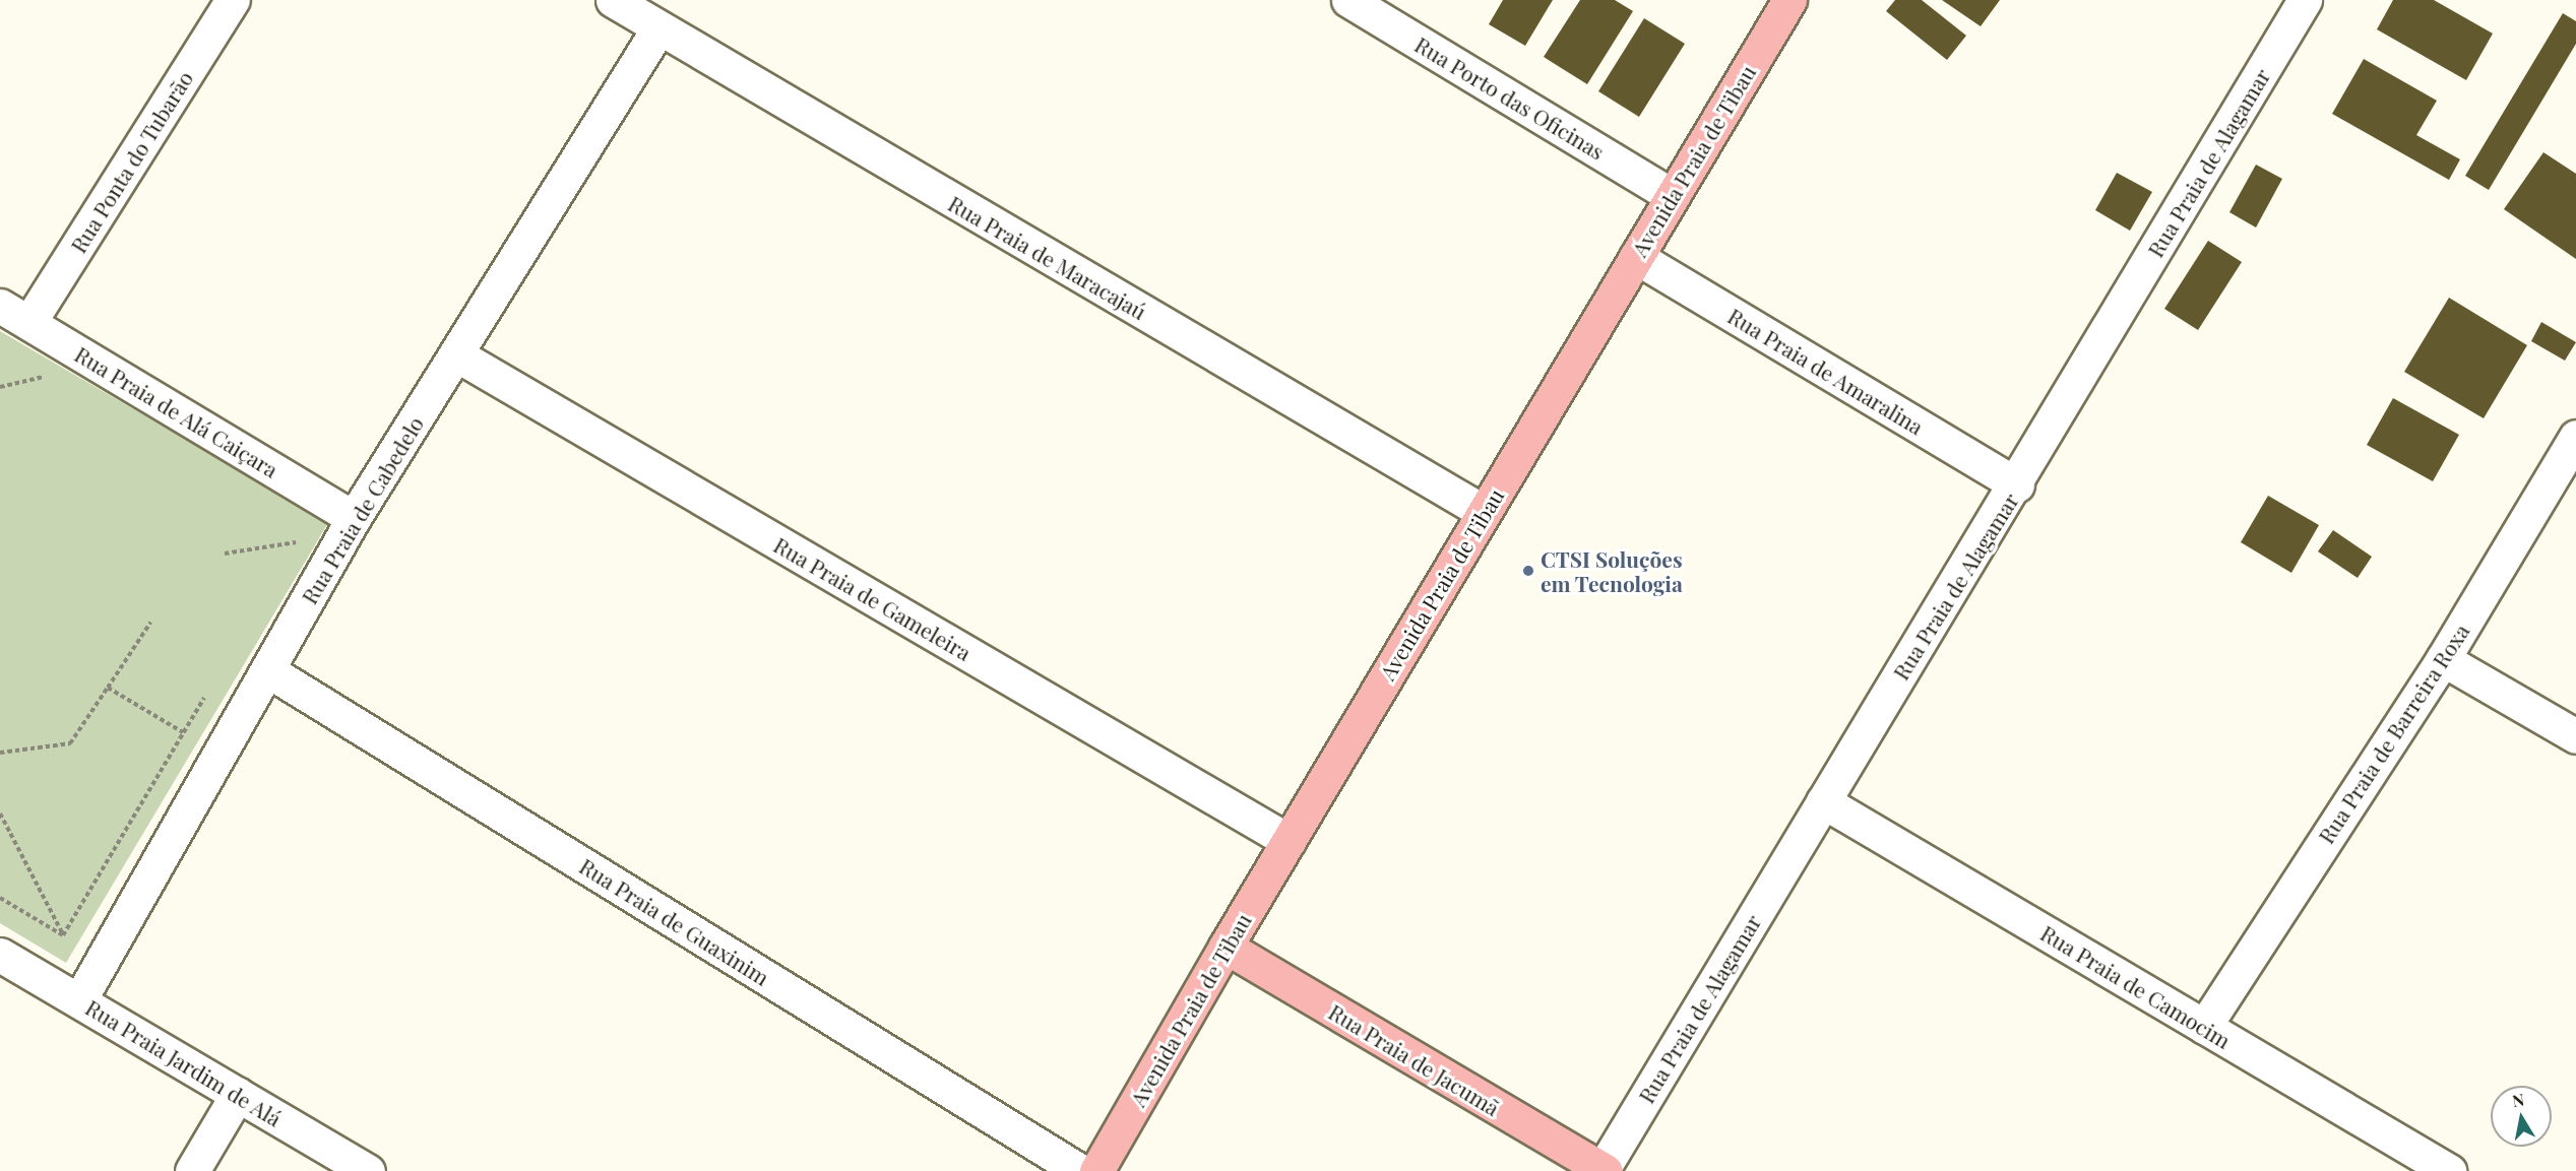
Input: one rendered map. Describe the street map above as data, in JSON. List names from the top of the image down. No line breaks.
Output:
{"streets":{"main road":["Avenida Praia de Tibau","Rua Praia de Jacumã"],"street":["Rua Porto das Oficinas","Rua Ponta do Tubarão","Rua Praia de Alagamar","Rua Praia de Maracajaú","Rua Praia de Amaralina","Rua Praia de Alá Caiçara","Rua Praia de Cabedelo","Rua Praia de Gameleira","Rua Praia de Barreira Roxa","Rua Praia de Guaxinim","Rua Praia de Camocim","Rua Praia Jardim de Alá"]},"crossings":[["Rua Porto das Oficinas","Avenida Praia de Tibau"],["Avenida Praia de Tibau","Rua Praia de Maracajaú"],["Avenida Praia de Tibau","Rua Praia de Amaralina"],["Avenida Praia de Tibau","Rua Praia de Gameleira"],["Avenida Praia de Tibau","Rua Praia de Jacumã"],["Rua Ponta do Tubarão","Rua Praia de Alá Caiçara"],["Rua Praia de Alagamar","Rua Praia de Amaralina"],["Rua Praia de Alagamar","Rua Praia de Camocim"],["Rua Praia de Alagamar","Rua Praia de Jacumã"],["Rua Praia de Maracajaú","Rua Praia de Cabedelo"],["Rua Praia de Alá Caiçara","Rua Praia de Cabedelo"],["Rua Praia de Cabedelo","Rua Praia de Gameleira"],["Rua Praia de Cabedelo","Rua Praia de Guaxinim"],["Rua Praia de Cabedelo","Rua Praia Jardim de Alá"],["Rua Praia de Barreira Roxa","Rua Praia de Camocim"]],"places":["CTSI Soluções em Tecnologia"],"north":"top"}
